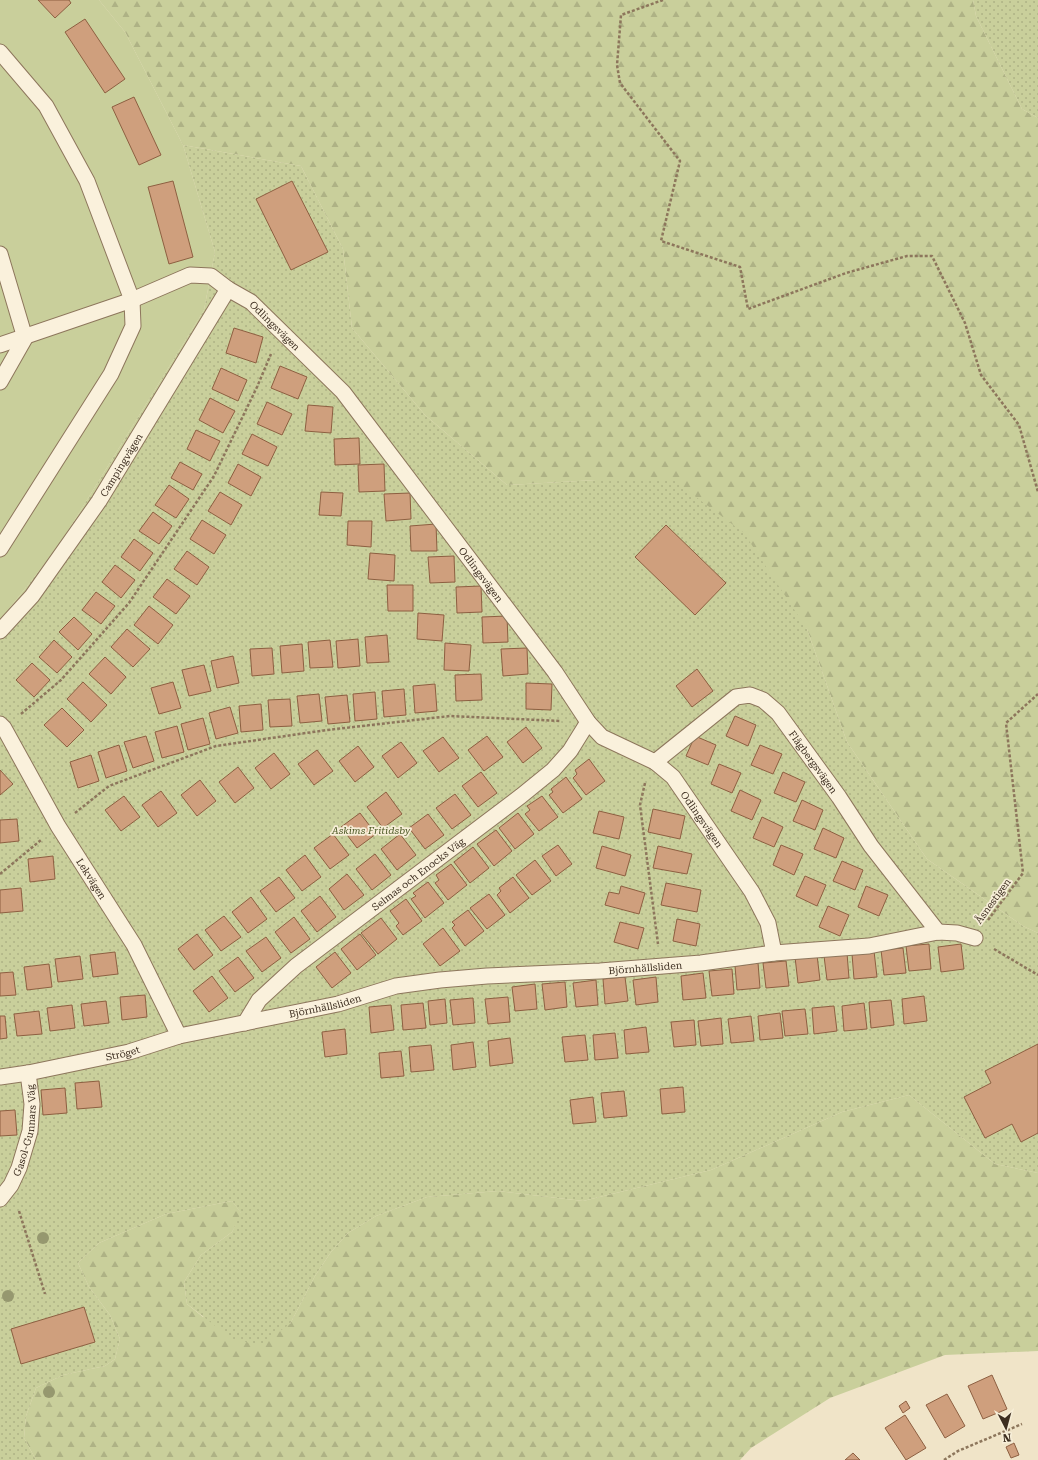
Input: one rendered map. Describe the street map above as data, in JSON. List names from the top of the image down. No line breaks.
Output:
{"streets":{"lane":["Odlingsvägen","Campingvägen","Flågbergsvägen","Selmas och Enocks Väg","Lekvägen","Björnhällsliden","Ströget","Gasol-Gunnars Väg"],"path":["Åsnestigen"]},"crossings":[["Odlingsvägen","Campingvägen"],["Odlingsvägen","Flågbergsvägen"],["Odlingsvägen","Selmas och Enocks Väg"],["Odlingsvägen","Björnhällsliden"],["Flågbergsvägen","Björnhällsliden"],["Selmas och Enocks Väg","Björnhällsliden"],["Selmas och Enocks Väg","Ströget"],["Lekvägen","Ströget"],["Åsnestigen","Björnhällsliden"],["Björnhällsliden","Ströget"],["Ströget","Gasol-Gunnars Väg"]],"parks":["Askims Fritidsby"],"north":"bottom"}
